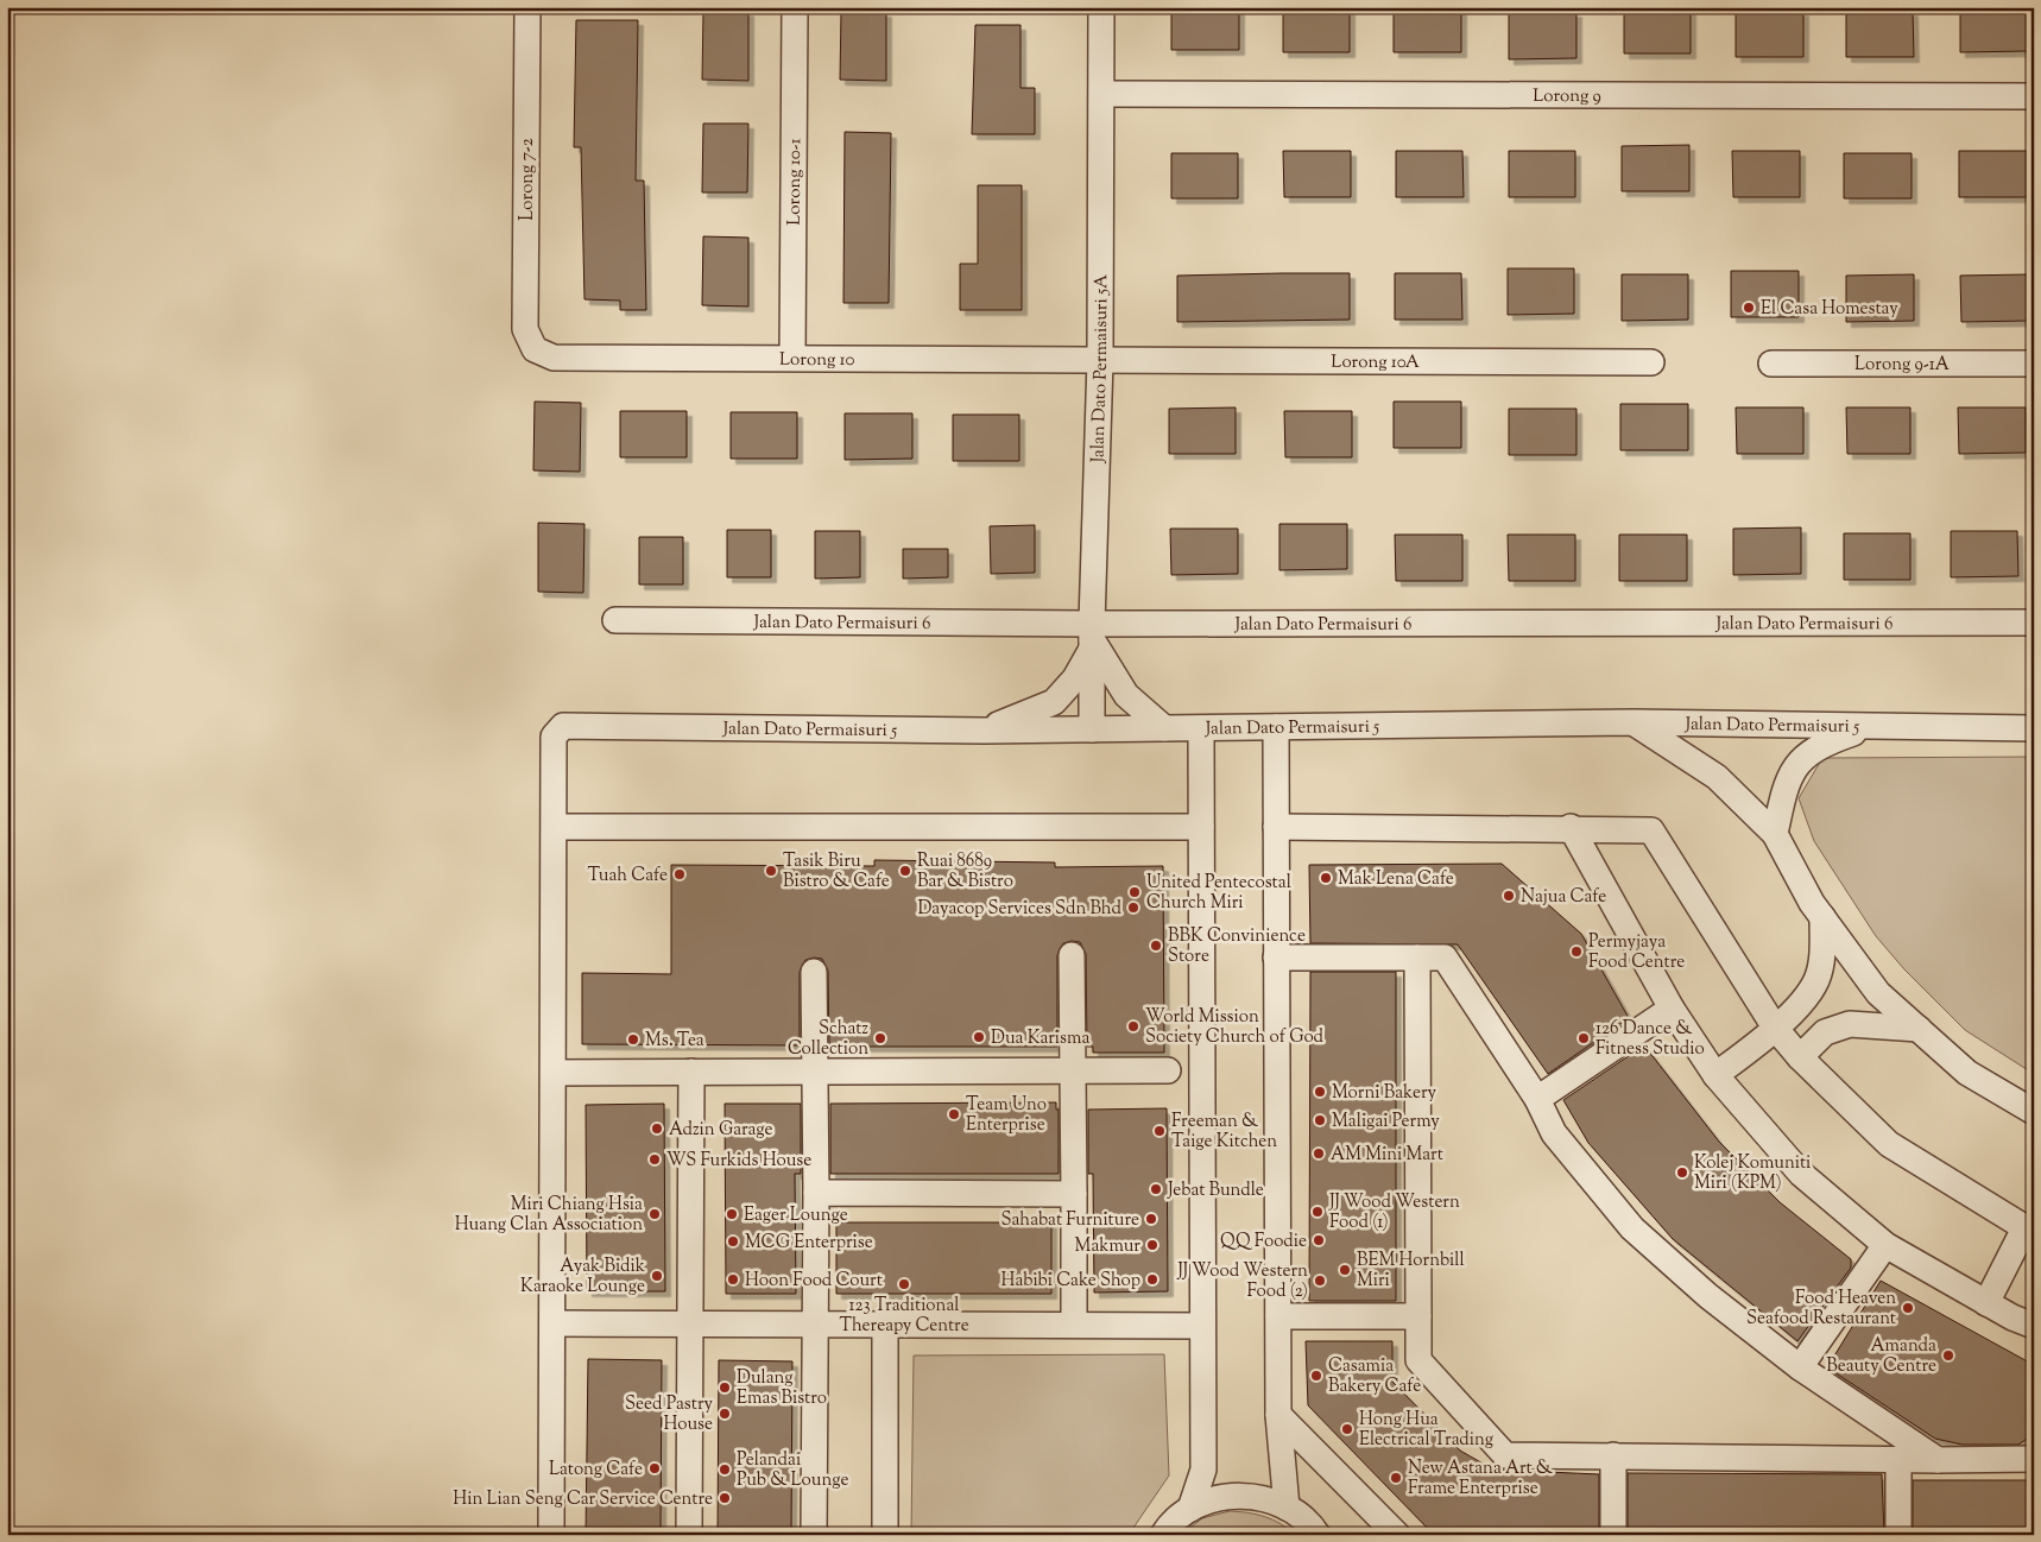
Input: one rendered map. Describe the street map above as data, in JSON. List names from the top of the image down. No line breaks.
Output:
{"streets":{"street":["Lorong 9","Lorong 7-2","Lorong 10-1","Lorong 10","Lorong 10A","Lorong 9-1A","Jalan Dato Permaisuri 5A","Jalan Dato Permaisuri 6","Jalan Dato Permaisuri 5"]},"crossings":[["Lorong 9","Jalan Dato Permaisuri 5A"],["Lorong 7-2","Lorong 10"],["Lorong 10-1","Lorong 10"],["Lorong 10","Lorong 10A"],["Lorong 10","Jalan Dato Permaisuri 5A"],["Lorong 10A","Jalan Dato Permaisuri 5A"],["Jalan Dato Permaisuri 5A","Jalan Dato Permaisuri 6"],["Jalan Dato Permaisuri 5A","Jalan Dato Permaisuri 5"]],"places":["El Casa Homestay","Tasik Biru Bistro & Cafe","Ruai 8689 Bar & Bistro","Tuah Cafe","Mak Lena Cafe","United Pentecostal Church Miri","Najua Cafe","Dayacop Services Sdn Bhd","BBK Convinience Store","Permyjaya Food Centre","World Mission Society Church of God","Dua Karisma","Schatz Collection","126 Dance & Fitness Studio","Ms. Tea","Morni Bakery","Team Uno Enterprise","Maligai Permy","Adzin Garage","Freeman & Taige Kitchen","AM Mini Mart","WS Furkids House","Kolej Komuniti Miri (KPM)","Jebat Bundle","JJ Wood Western Food (1)","Miri Chiang Hsia Huang Clan Association","Eager Lounge","Sahabat Furniture","QQ Foodie","MCG Enterprise","Makmur","BEM Hornbill Miri","Ayak Bidik Karaoke Lounge","Hoon Food Court","Habibi Cake Shop","JJ Wood Western Food (2)","123 Traditional Thereapy Centre","Food Heaven Seafood Restaurant","Amanda Beauty Centre","Casamia Bakery Cafe","Dulang Emas Bistro","Seed Pastry House","Hong Hua Electrical Trading","Latong Cafe","Pelandai Pub & Lounge","New Astana Art & Frame Enterprise","Hin Lian Seng Car Service Centre"]}
